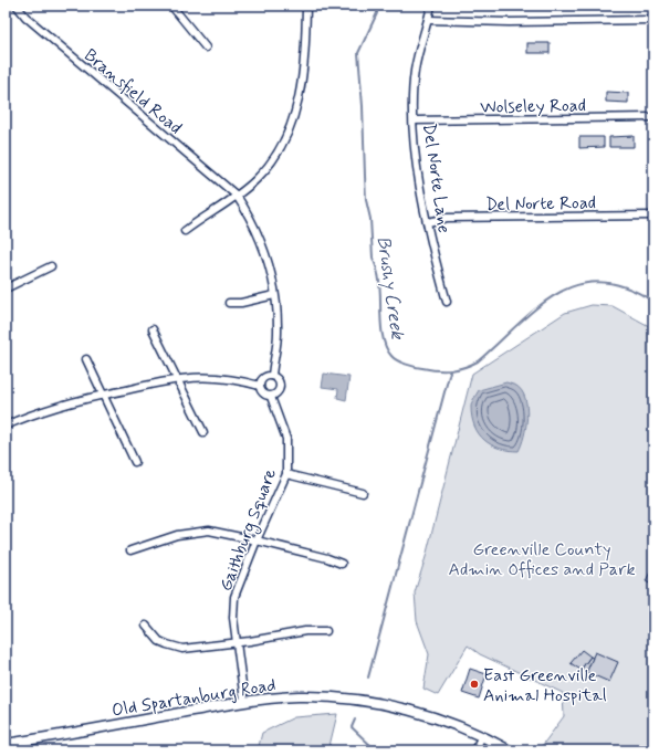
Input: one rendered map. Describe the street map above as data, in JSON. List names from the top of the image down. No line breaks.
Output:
{"streets":{"main road":["Old Spartanburg Road"],"street":["Bransfield Road","Wolseley Road","Del Norte Lane","Del Norte Road","Gaithburg Square"]},"crossings":[["Bransfield Road","Gaithburg Square"],["Wolseley Road","Del Norte Lane"],["Del Norte Lane","Del Norte Road"],["Gaithburg Square","Old Spartanburg Road"]],"water":["Brushy Creek"],"parks":["Greenville County Admin Offices and Park"],"places":["East Greenville Animal Hospital"]}
